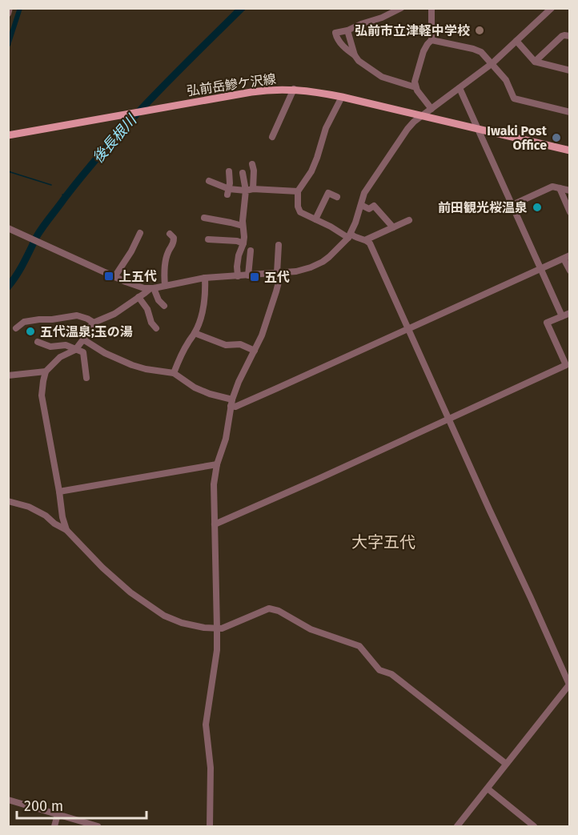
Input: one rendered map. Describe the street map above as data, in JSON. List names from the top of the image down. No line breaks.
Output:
{"streets":{"main road":["弘前岳鰺ケ沢線"]},"districts":["大字五代"],"water":["後長根川"],"places":{"other":["弘前市立津軽中学校","Iwaki Post Office","前田観光桜温泉","五代温泉;玉の湯"],"transit":["上五代","五代"]},"scale_bar":"200 m"}
